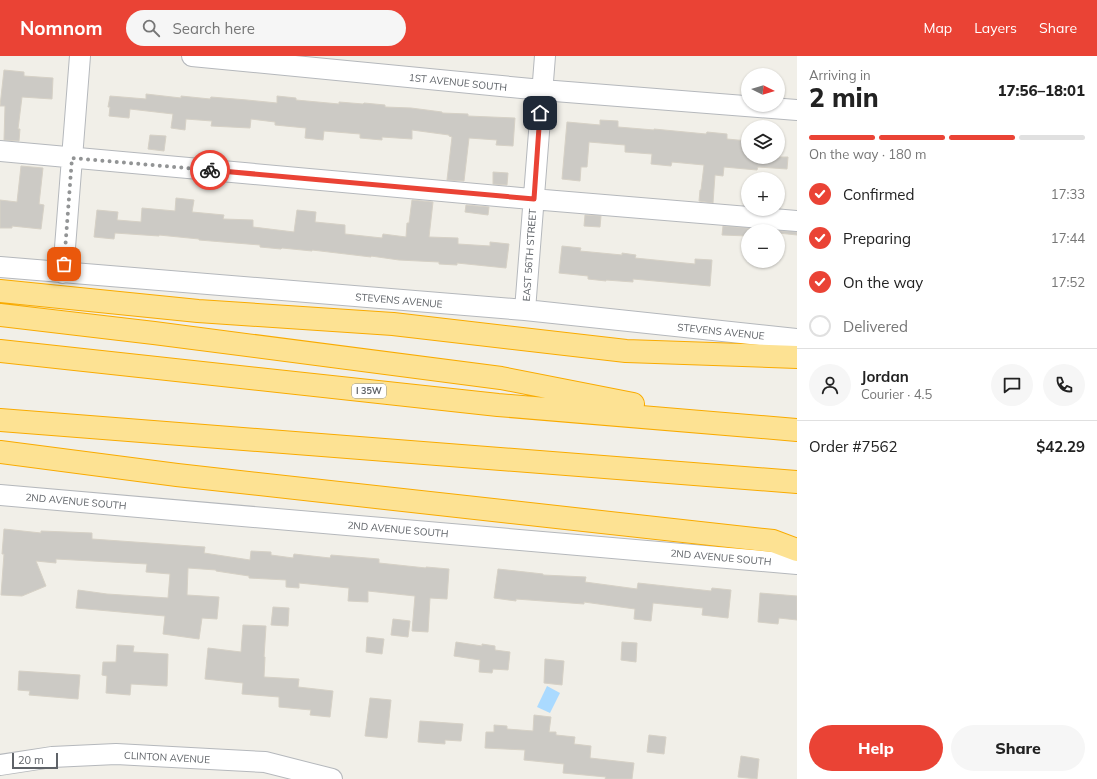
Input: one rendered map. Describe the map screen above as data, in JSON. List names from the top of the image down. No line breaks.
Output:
{"streets":{"highway":["I 35W"],"street":["1ST AVENUE SOUTH","EAST 56TH STREET","STEVENS AVENUE","2ND AVENUE SOUTH","CLINTON AVENUE"]},"crossings":[["1ST AVENUE SOUTH","EAST 56TH STREET"],["EAST 56TH STREET","STEVENS AVENUE"]],"scale_bar":"20 m","north":"right","page":{"header":"Nomnom","search":"Search here","nav":["Map","Layers","Share"],"heading":["2 min","Arriving in","17:56–18:01"],"panel":["Jordan","Courier · 4.5","Order #7562","$42.29"],"map_buttons":["+","−"],"bar":"On the way · 180 m","list":[["Confirmed","17:33"],["Preparing","17:44"],["On the way","17:52"],"Delivered"],"buttons":["Help","Share"],"scale":"20 m"}}
